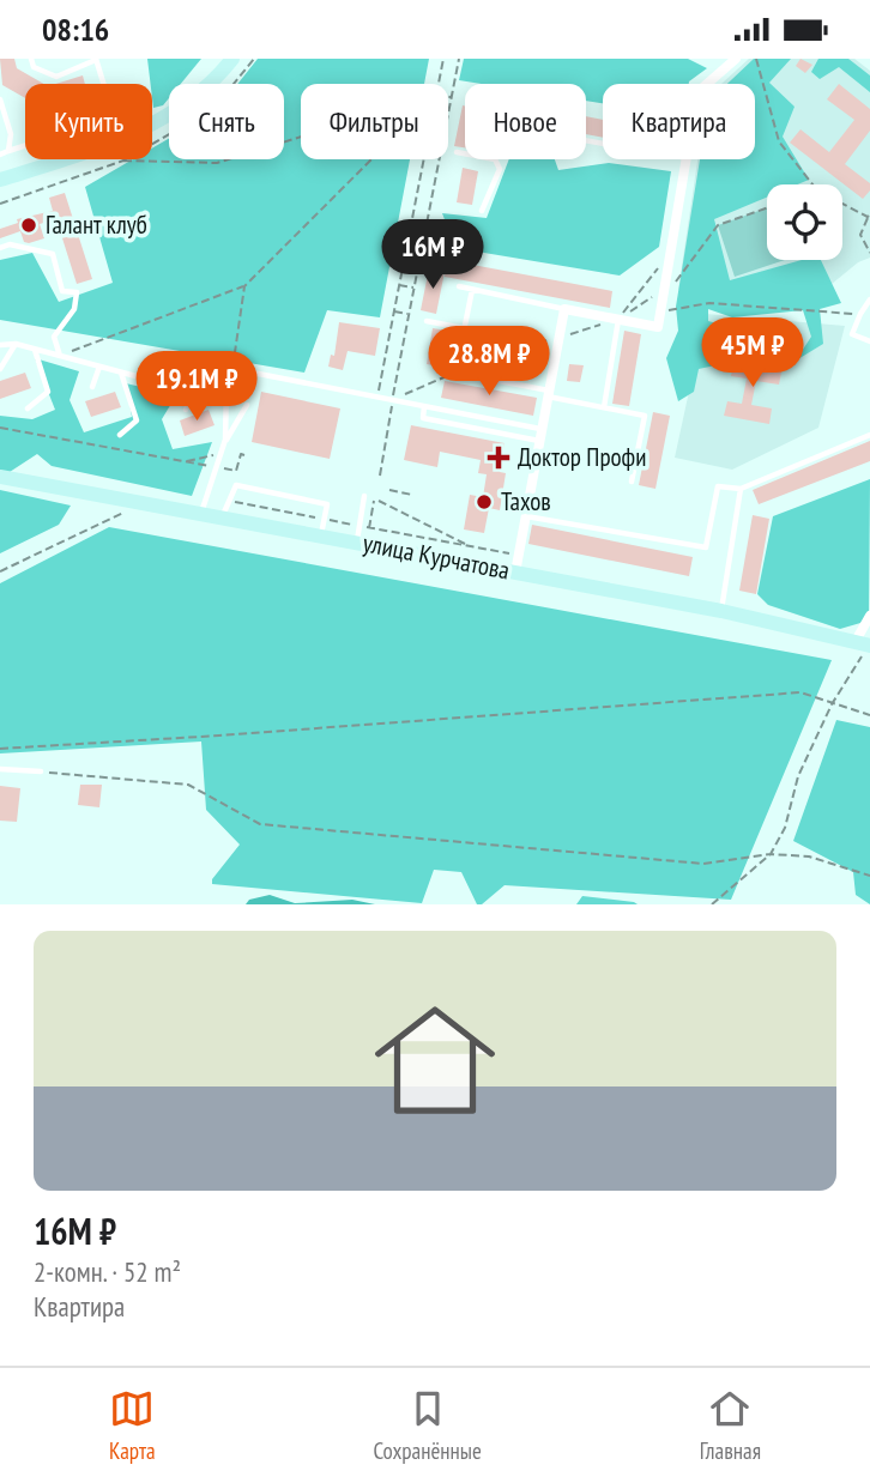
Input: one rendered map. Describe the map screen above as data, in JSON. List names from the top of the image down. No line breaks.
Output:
{"streets":{"main road":["улица Курчатова"]},"places":{"other":["Галант клуб","Тахов"],"health":["Доктор Профи"]},"page":{"status":"08:16","chip":["Купить","Снять","Фильтры","Новое","Квартира"],"price":["16M ₽","45M ₽","28.8M ₽","19.1M ₽"],"list":[{"name":"16M ₽","note":"2-комн. · 52 m² · Квартира"}],"tabs":["Карта","Сохранённые","Главная"]}}
